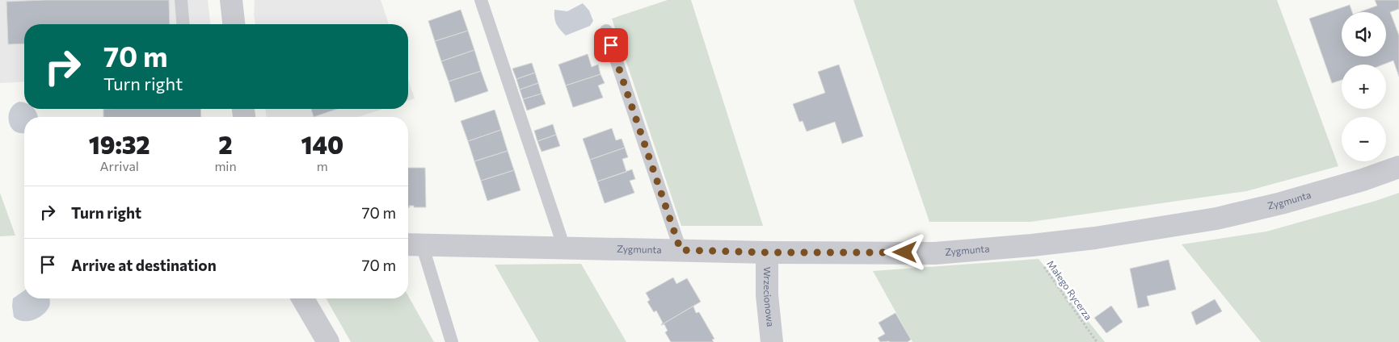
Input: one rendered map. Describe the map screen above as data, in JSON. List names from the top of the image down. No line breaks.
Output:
{"streets":{"street":["Zygmunta","Wrzecionowa"],"path":["Małego Rycerza"]},"crossings":[["Zygmunta","Małego Rycerza"],["Zygmunta","Wrzecionowa"]],"page":{"map_buttons":["+","−"],"turn":["70 m","Turn right"],"eta":["19:32","Arrival","2","min","140","m"],"list":[{"name":"Turn right","value":"70 m"},{"name":"Arrive at destination","value":"70 m"}]}}
